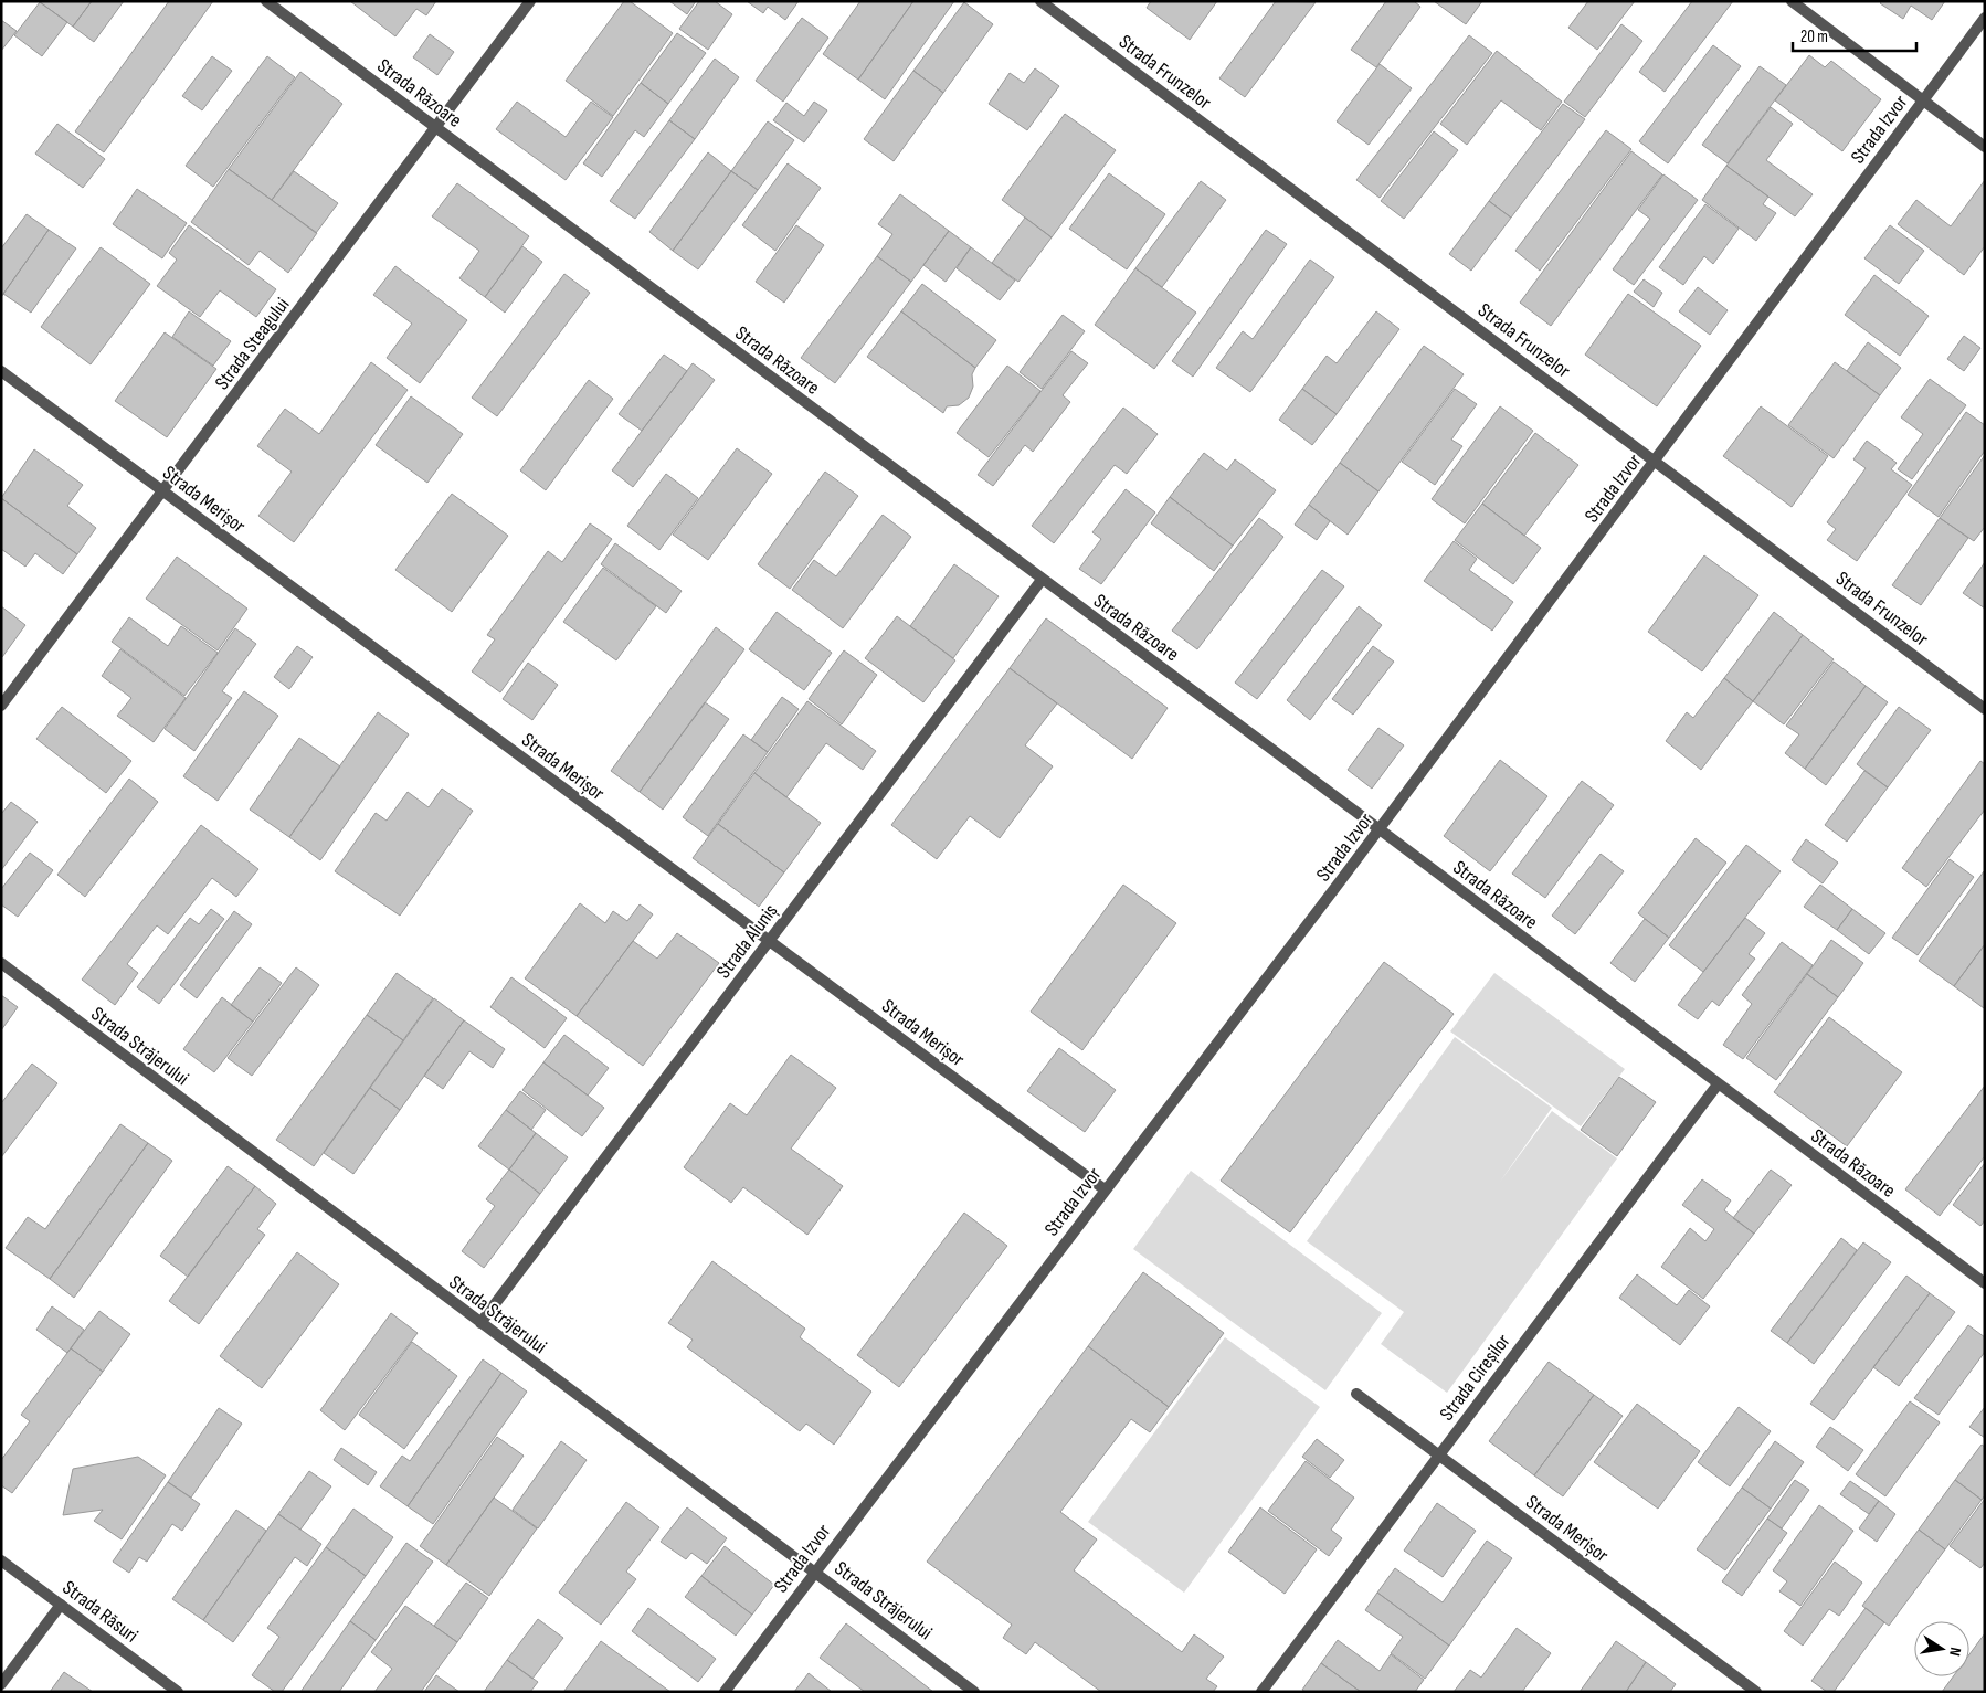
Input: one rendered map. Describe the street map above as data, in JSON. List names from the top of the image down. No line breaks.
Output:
{"streets":{"street":["Strada Frunzelor","Strada Răzoare","Strada Izvor","Strada Steagului","Strada Merișor","Strada Aluniș","Strada Străjerului","Strada Cireșilor","Strada Răsuri"]},"crossings":[["Strada Frunzelor","Strada Izvor"],["Strada Răzoare","Strada Izvor"],["Strada Răzoare","Strada Steagului"],["Strada Răzoare","Strada Aluniș"],["Strada Răzoare","Strada Cireșilor"],["Strada Izvor","Strada Merișor"],["Strada Izvor","Strada Străjerului"],["Strada Steagului","Strada Merișor"],["Strada Merișor","Strada Aluniș"],["Strada Merișor","Strada Cireșilor"],["Strada Aluniș","Strada Străjerului"]],"scale_bar":"20 m","north":"right"}
